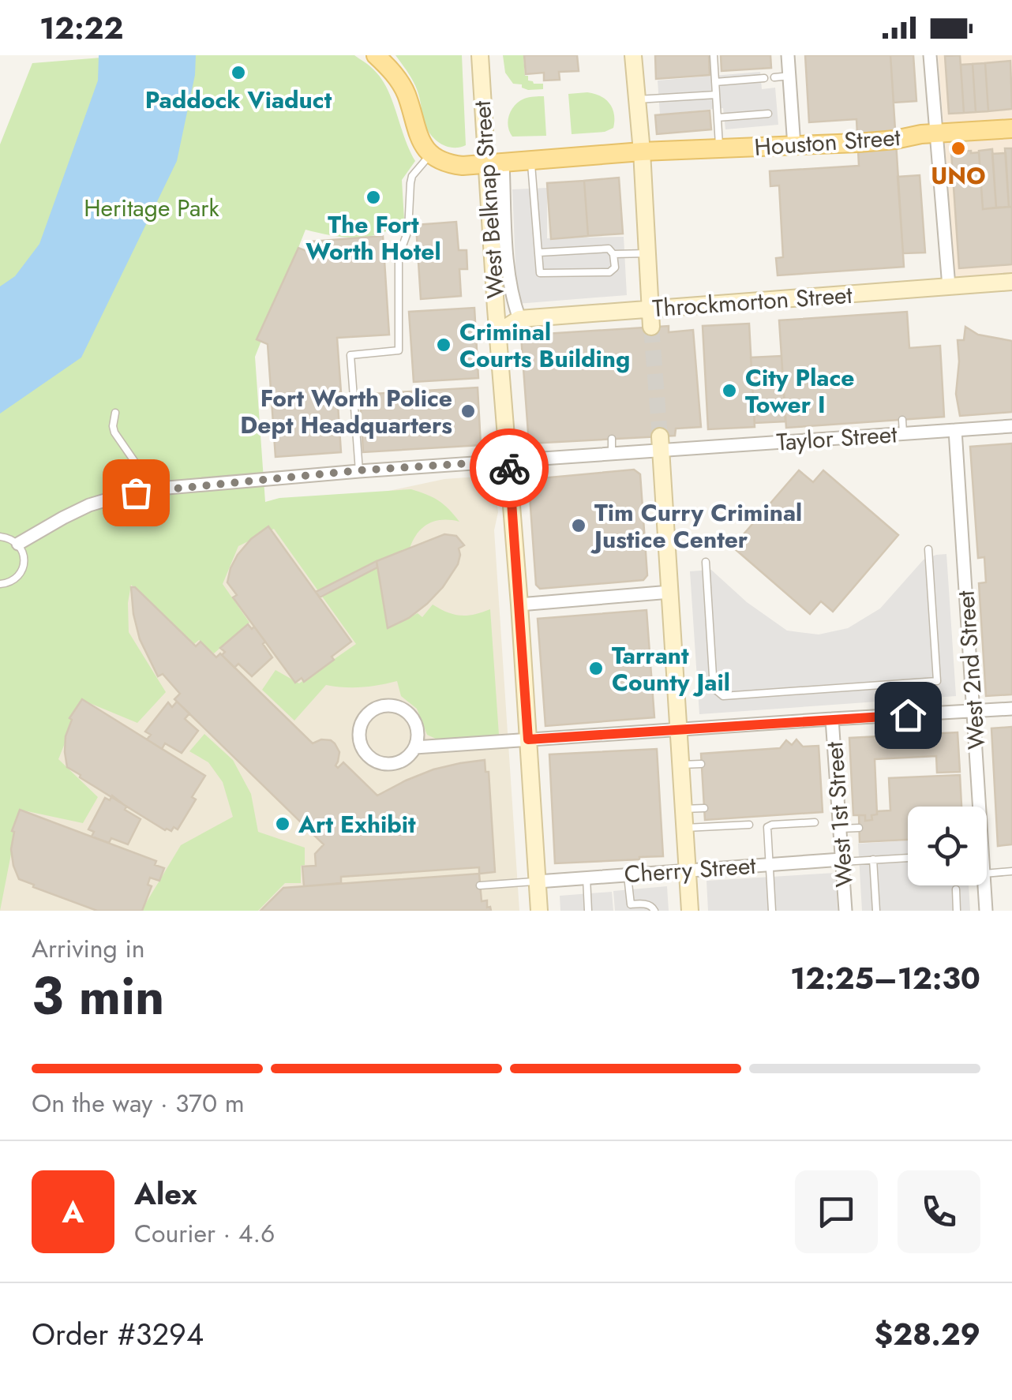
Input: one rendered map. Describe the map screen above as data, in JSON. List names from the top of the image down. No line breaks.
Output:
{"streets":{"main road":["Houston Street","West Belknap Street","Throckmorton Street"],"street":["Taylor Street","West 2nd Street","West 1st Street","Cherry Street"]},"crossings":[["Houston Street","West Belknap Street"],["West Belknap Street","Throckmorton Street"],["West Belknap Street","Taylor Street"],["West Belknap Street","Cherry Street"],["Taylor Street","West 2nd Street"],["West 1st Street","Cherry Street"]],"parks":["Heritage Park"],"places":["Paddock Viaduct","UNO","The Fort Worth Hotel","Criminal Courts Building","City Place Tower I","Fort Worth Police Dept Headquarters","Tim Curry Criminal Justice Center","Tarrant County Jail","Art Exhibit"],"page":{"status":"12:22","heading":["3 min","Arriving in","12:25–12:30"],"panel":["Alex","Courier · 4.6","Order #3294","$28.29"],"bar":"On the way · 370 m","round":"A"}}
